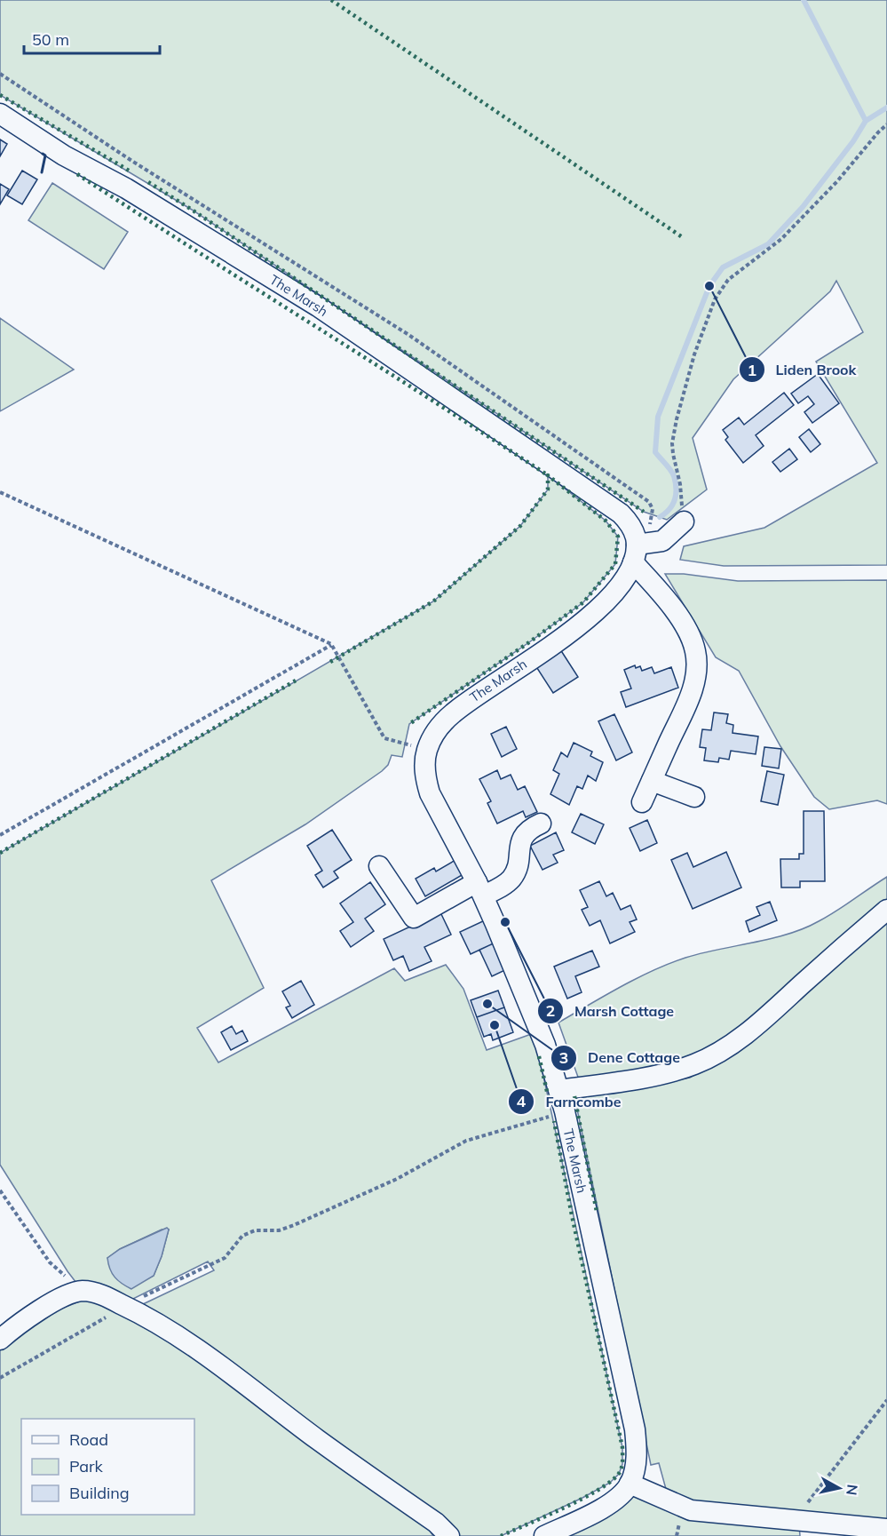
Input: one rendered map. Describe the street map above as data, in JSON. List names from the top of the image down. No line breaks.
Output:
{"streets":{"street":["The Marsh"]},"places":["Liden Brook","Marsh Cottage","Dene Cottage","Farncombe"],"legend":["Road","Park","Building"],"scale_bar":"50 m","north":"right"}
